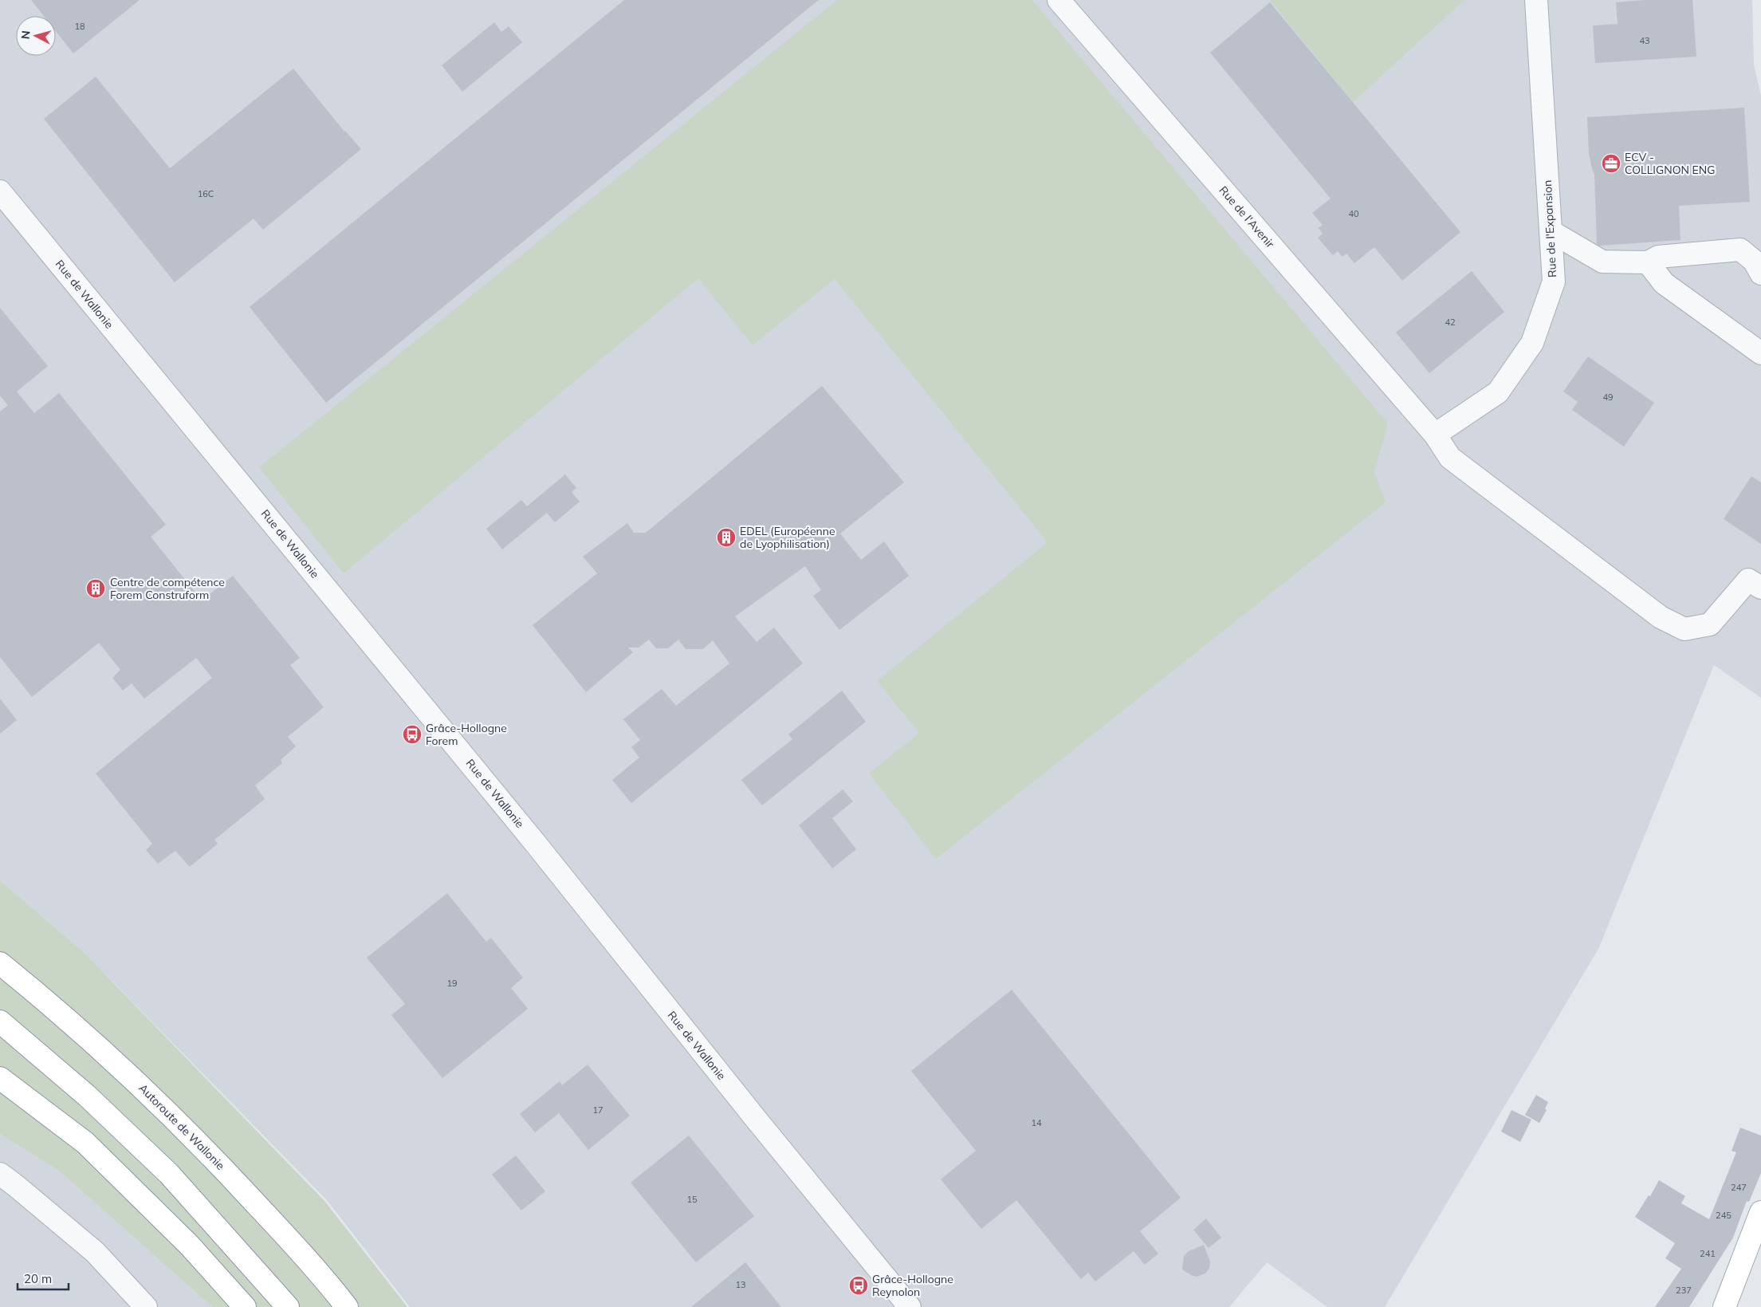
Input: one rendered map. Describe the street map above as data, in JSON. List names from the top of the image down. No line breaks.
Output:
{"streets":{"main road":["Autoroute de Wallonie"],"street":["Rue de l'Avenir","Rue de l'Expansion","Rue de Wallonie"]},"crossings":[["Rue de l'Avenir","Rue de l'Expansion"]],"places":{"office":["ECV - COLLIGNON ENG"],"building":["EDEL (Européenne de Lyophilisation)","Centre de compétence Forem Construform"],"bus stop":["Grâce-Hollogne Forem","Grâce-Hollogne Reynolon"]},"house_numbers":["18","43","16C","40","42","49","19","17","14","247","15","245","241","13","237"],"scale_bar":"20 m","north":"left"}
